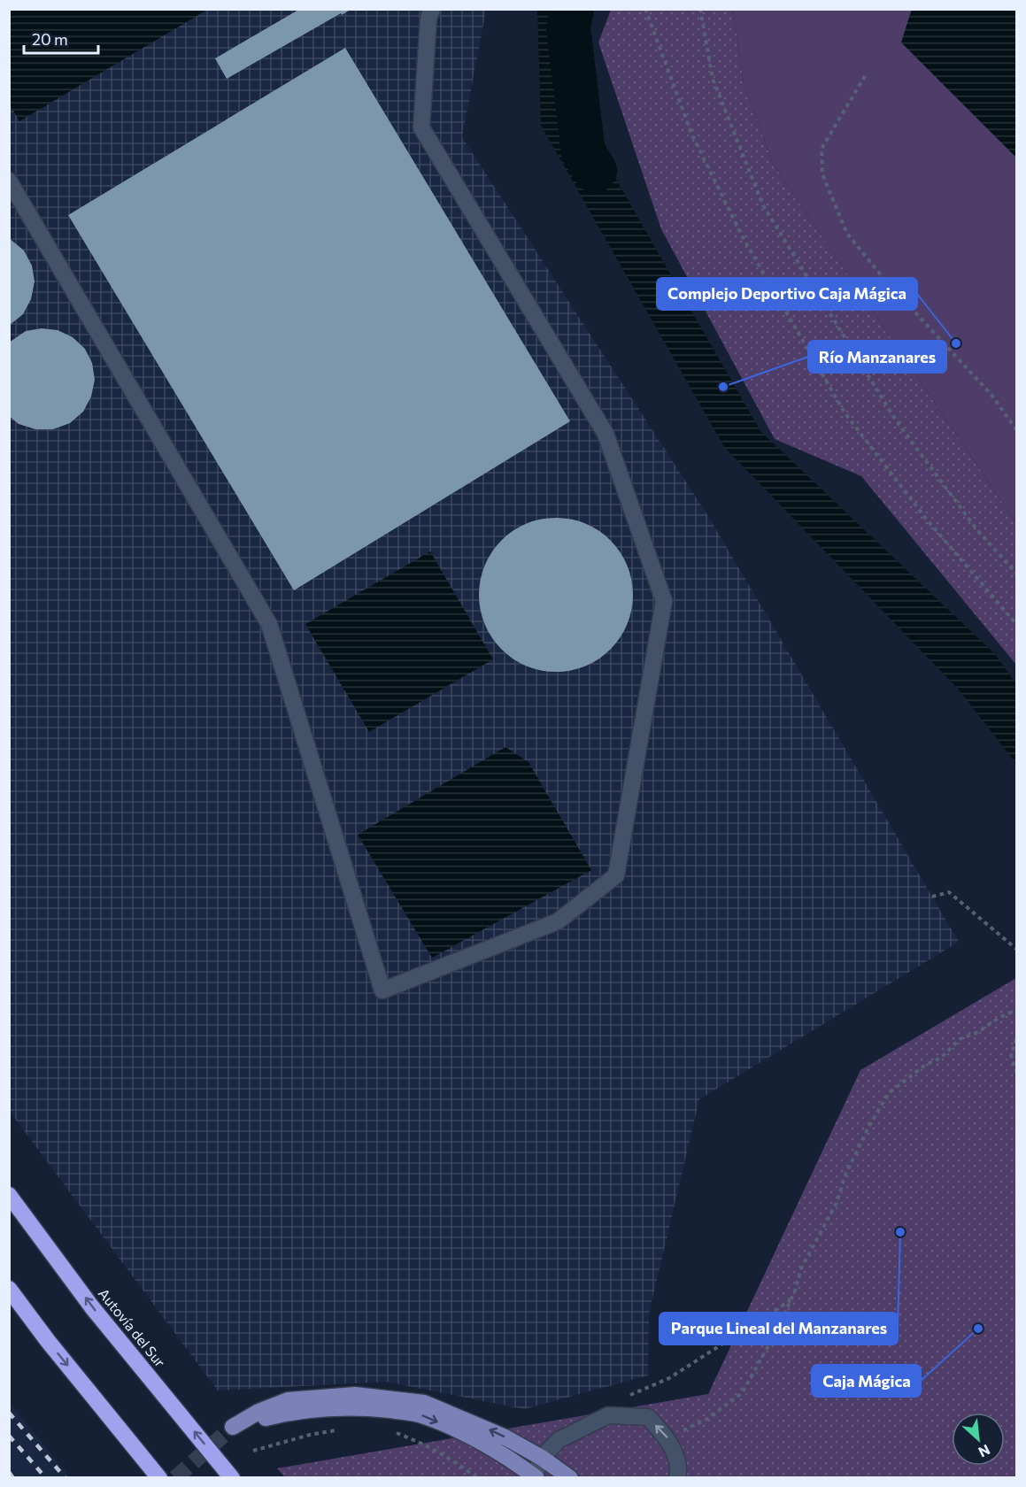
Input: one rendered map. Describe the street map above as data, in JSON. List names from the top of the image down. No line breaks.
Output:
{"streets":{"highway":["Autovía del Sur"]},"places":["Complejo Deportivo Caja Mágica","Río Manzanares","Parque Lineal del Manzanares","Caja Mágica"],"scale_bar":"20 m","north":"bottom right"}
